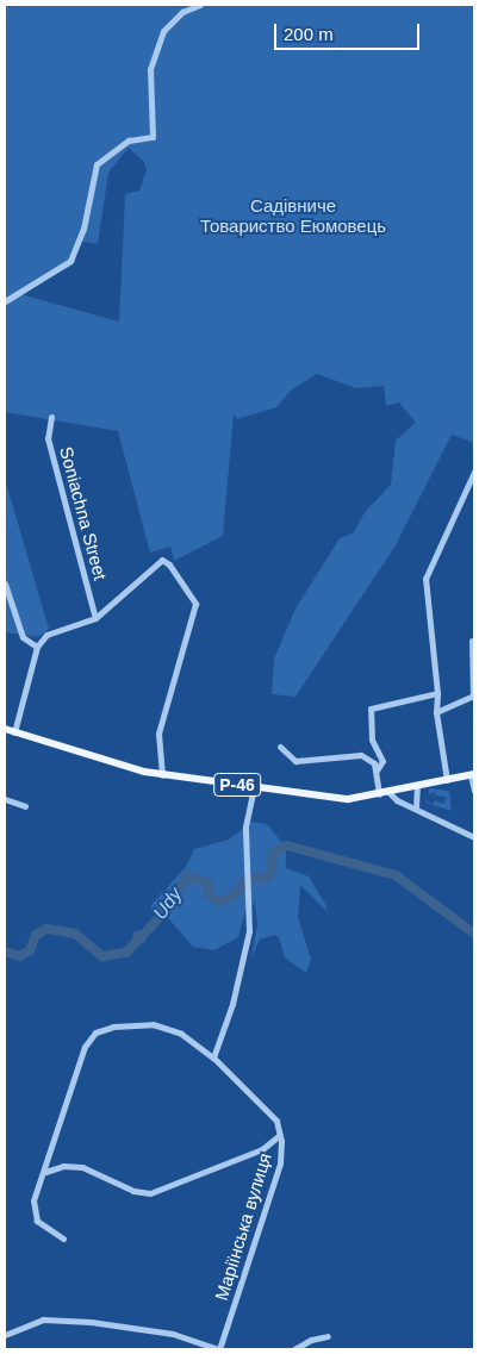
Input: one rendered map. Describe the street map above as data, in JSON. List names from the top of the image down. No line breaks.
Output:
{"streets":{"main road":["Р-46"],"street":["Soniachna Street","Маріїнська вулиця"]},"water":["Udy"],"parks":["Садівниче Товариство Еюмовець"],"scale_bar":"200 m"}
